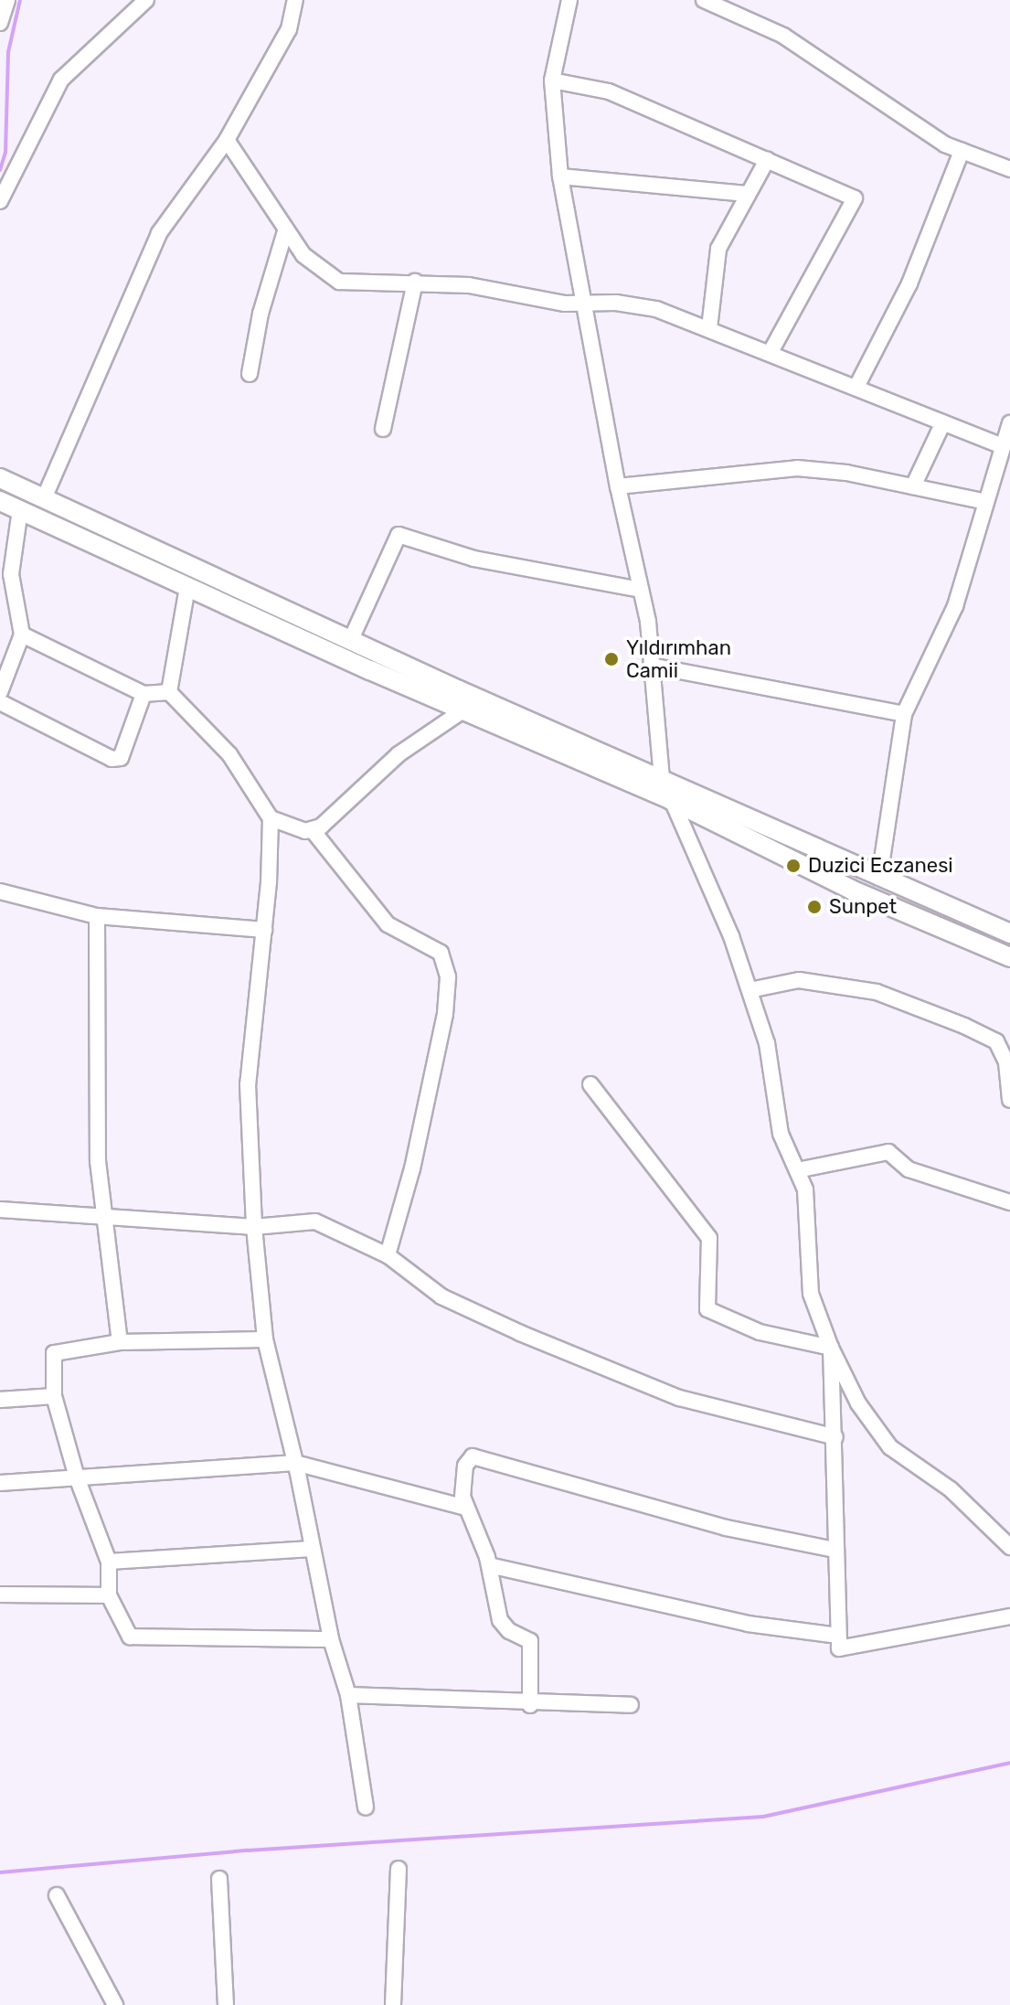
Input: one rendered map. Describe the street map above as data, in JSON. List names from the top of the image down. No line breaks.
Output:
{"places":["Yıldırımhan Camii","Duzici Eczanesi","Sunpet"]}
